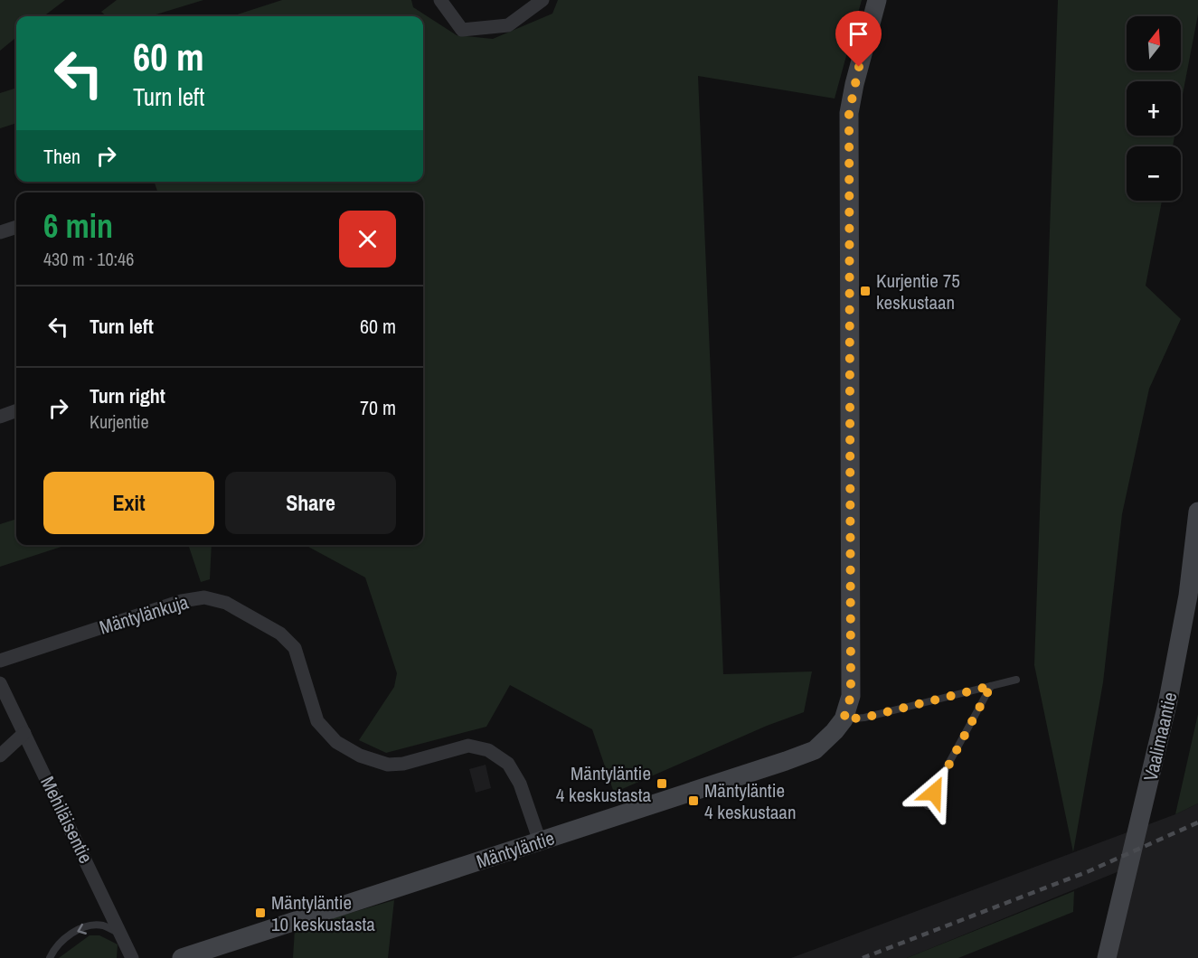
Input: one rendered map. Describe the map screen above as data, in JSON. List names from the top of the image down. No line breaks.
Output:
{"streets":{"street":["Mäntylänkuja","Vaalimaantie","Mehiläisentie","Mäntyläntie"]},"crossings":[["Mäntylänkuja","Mäntyläntie"]],"places":{"transit":["Kurjentie 75 keskustaan","Mäntyläntie 4 keskustasta","Mäntyläntie 4 keskustaan","Mäntyläntie 10 keskustasta"]},"north":"top","page":{"map_buttons":["+","−"],"turn":["60 m","Turn left"],"then":"Then","heading":["6 min","430 m · 10:46"],"list":[{"name":"Turn left","value":"60 m"},{"name":"Turn right","note":"Kurjentie","value":"70 m"}],"buttons":["Exit","Share"]}}
